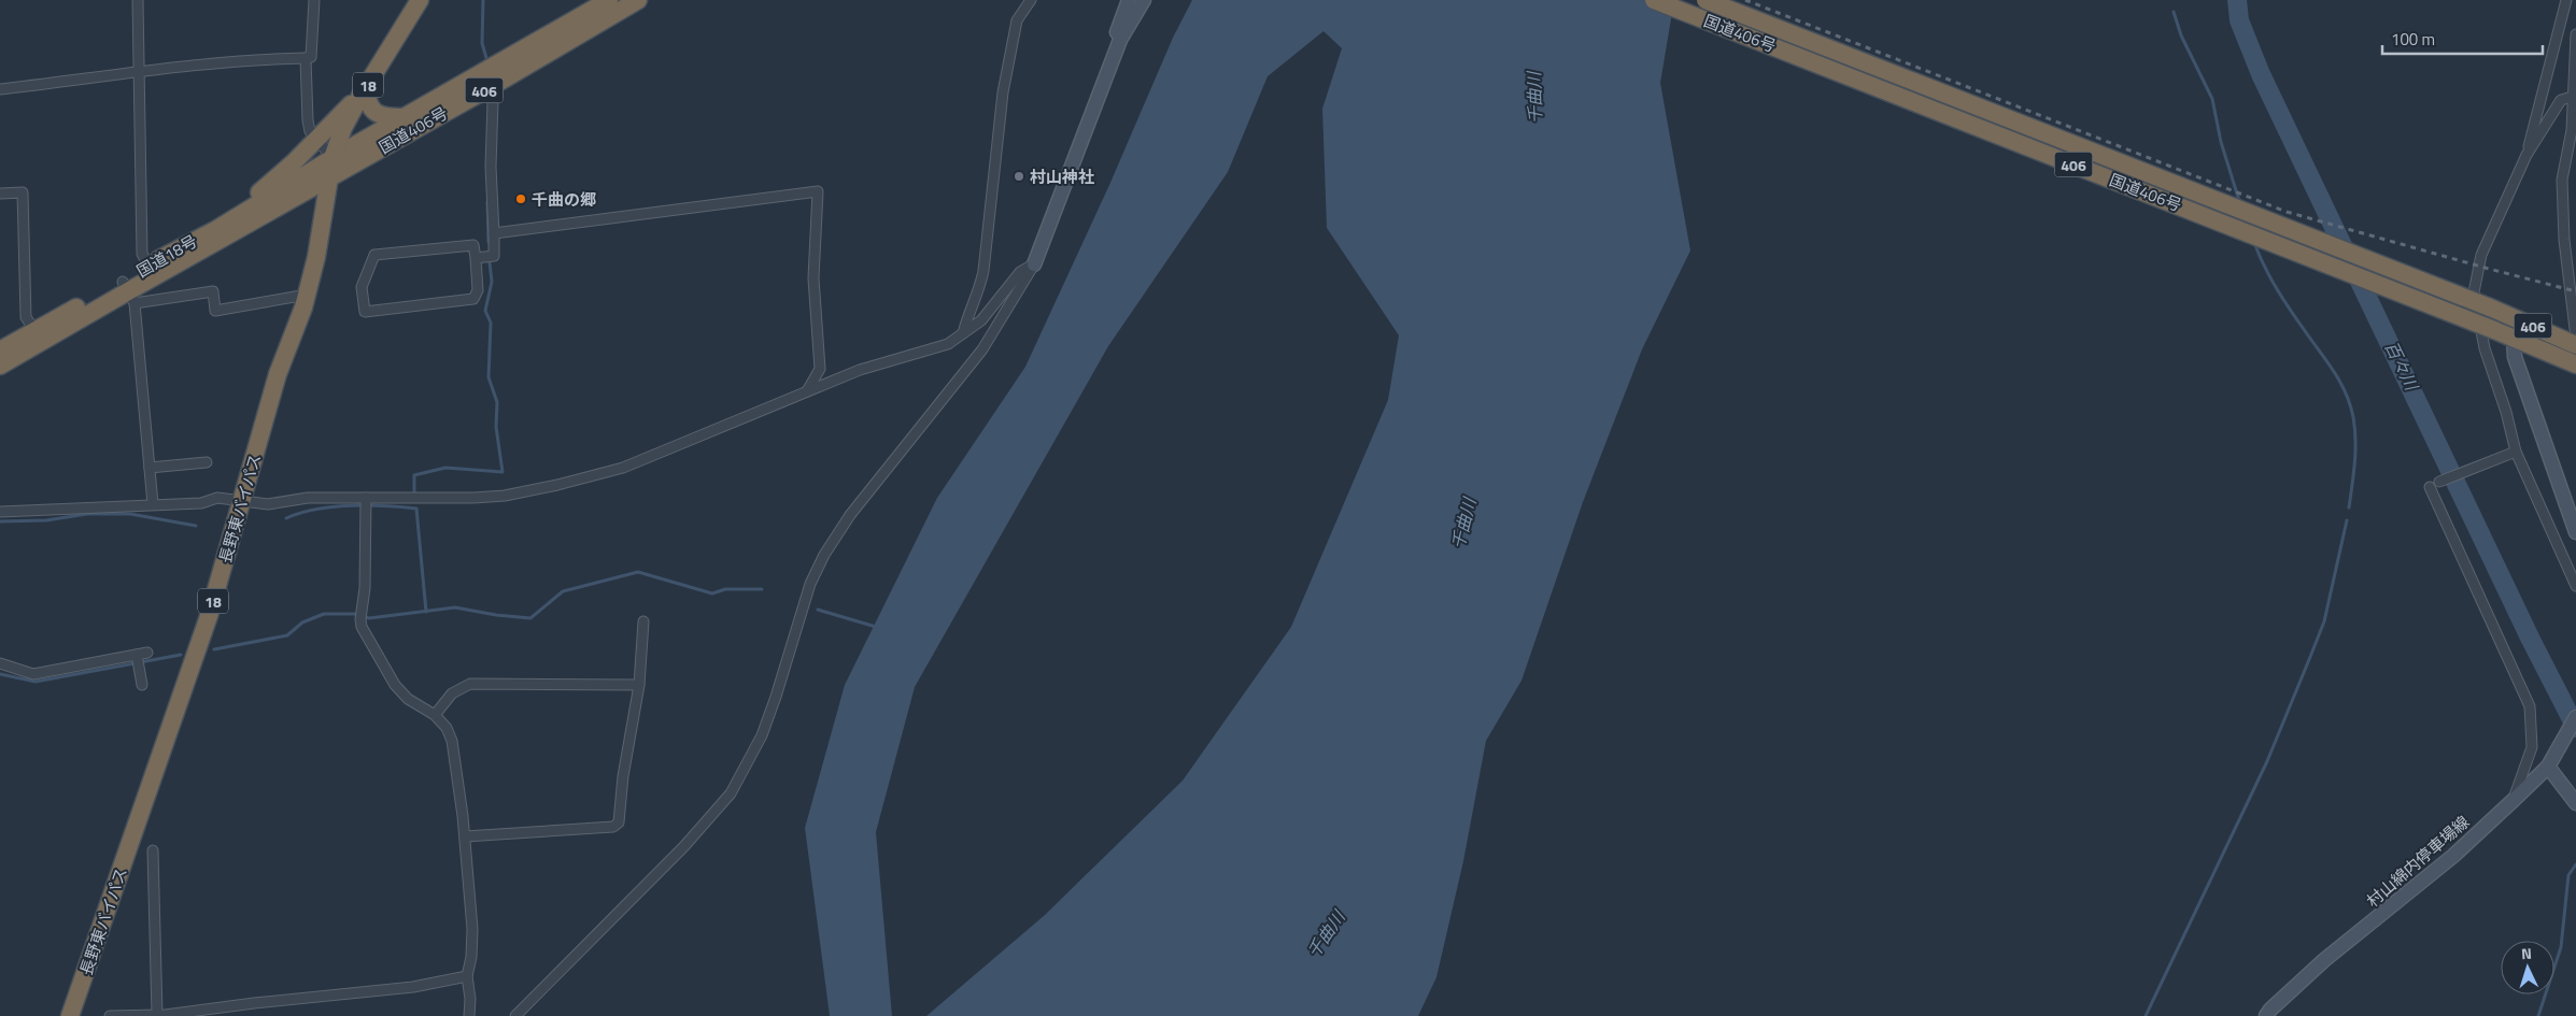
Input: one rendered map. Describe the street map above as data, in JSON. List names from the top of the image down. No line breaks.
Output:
{"streets":{"highway":["国道406号","18","406","国道18号","長野東バイパス"],"street":["村山綿内停車場線"]},"crossings":[["国道406号","18"],["国道406号","国道18号"],["国道406号","長野東バイパス"],["18","国道18号"],["18","長野東バイパス"],["国道18号","長野東バイパス"]],"water":["千曲川","百々川"],"places":["村山神社","千曲の郷"],"scale_bar":"100 m","north":"top"}
